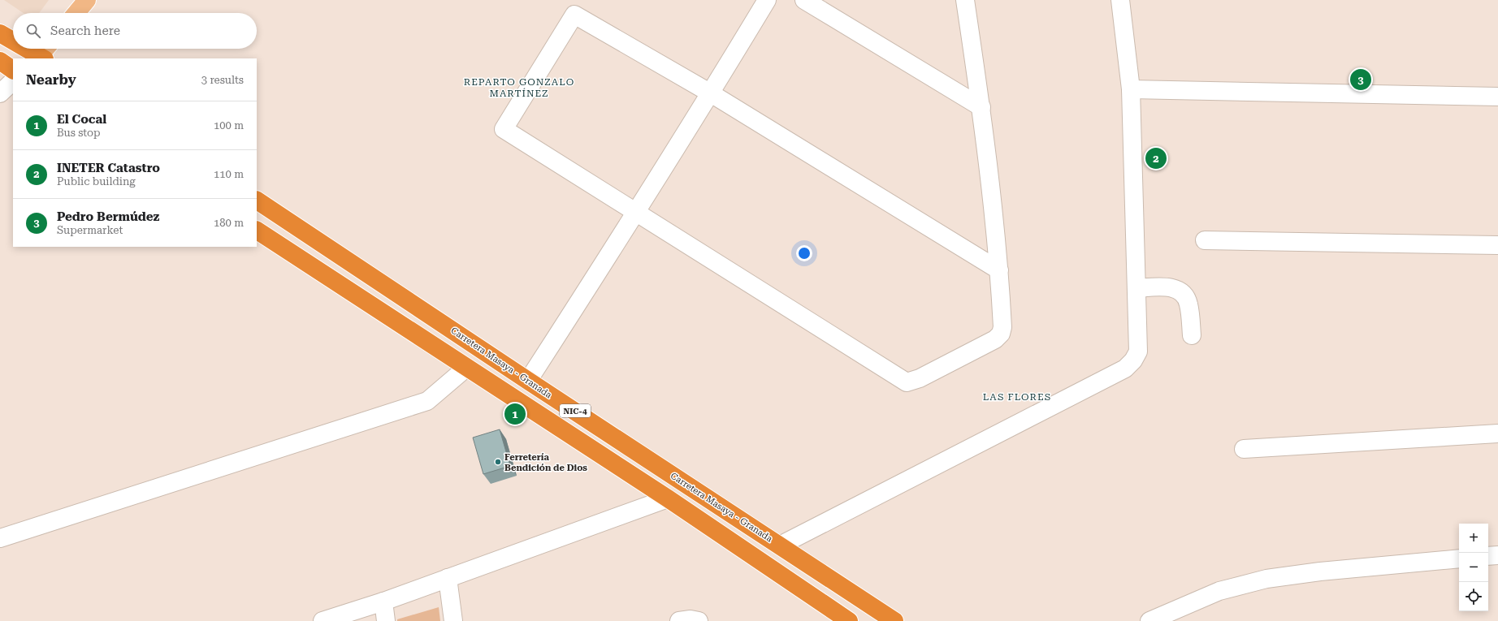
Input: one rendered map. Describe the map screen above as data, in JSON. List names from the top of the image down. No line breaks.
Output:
{"streets":{"highway":["Carretera Masaya - Granada","NIC-4"]},"districts":["REPARTO GONZALO MARTÍNEZ","LAS FLORES"],"places":["Ferretería Bendición de Dios"],"page":{"search":"Search here","heading":["Nearby","3 results"],"pins":["3","2","1"],"list":[{"mark":"1","name":"El Cocal","note":"Bus stop","value":"100 m"},{"mark":"2","name":"INETER Catastro","note":"Public building","value":"110 m"},{"mark":"3","name":"Pedro Bermúdez","note":"Supermarket","value":"180 m"}],"map_buttons":["+","−"]}}
